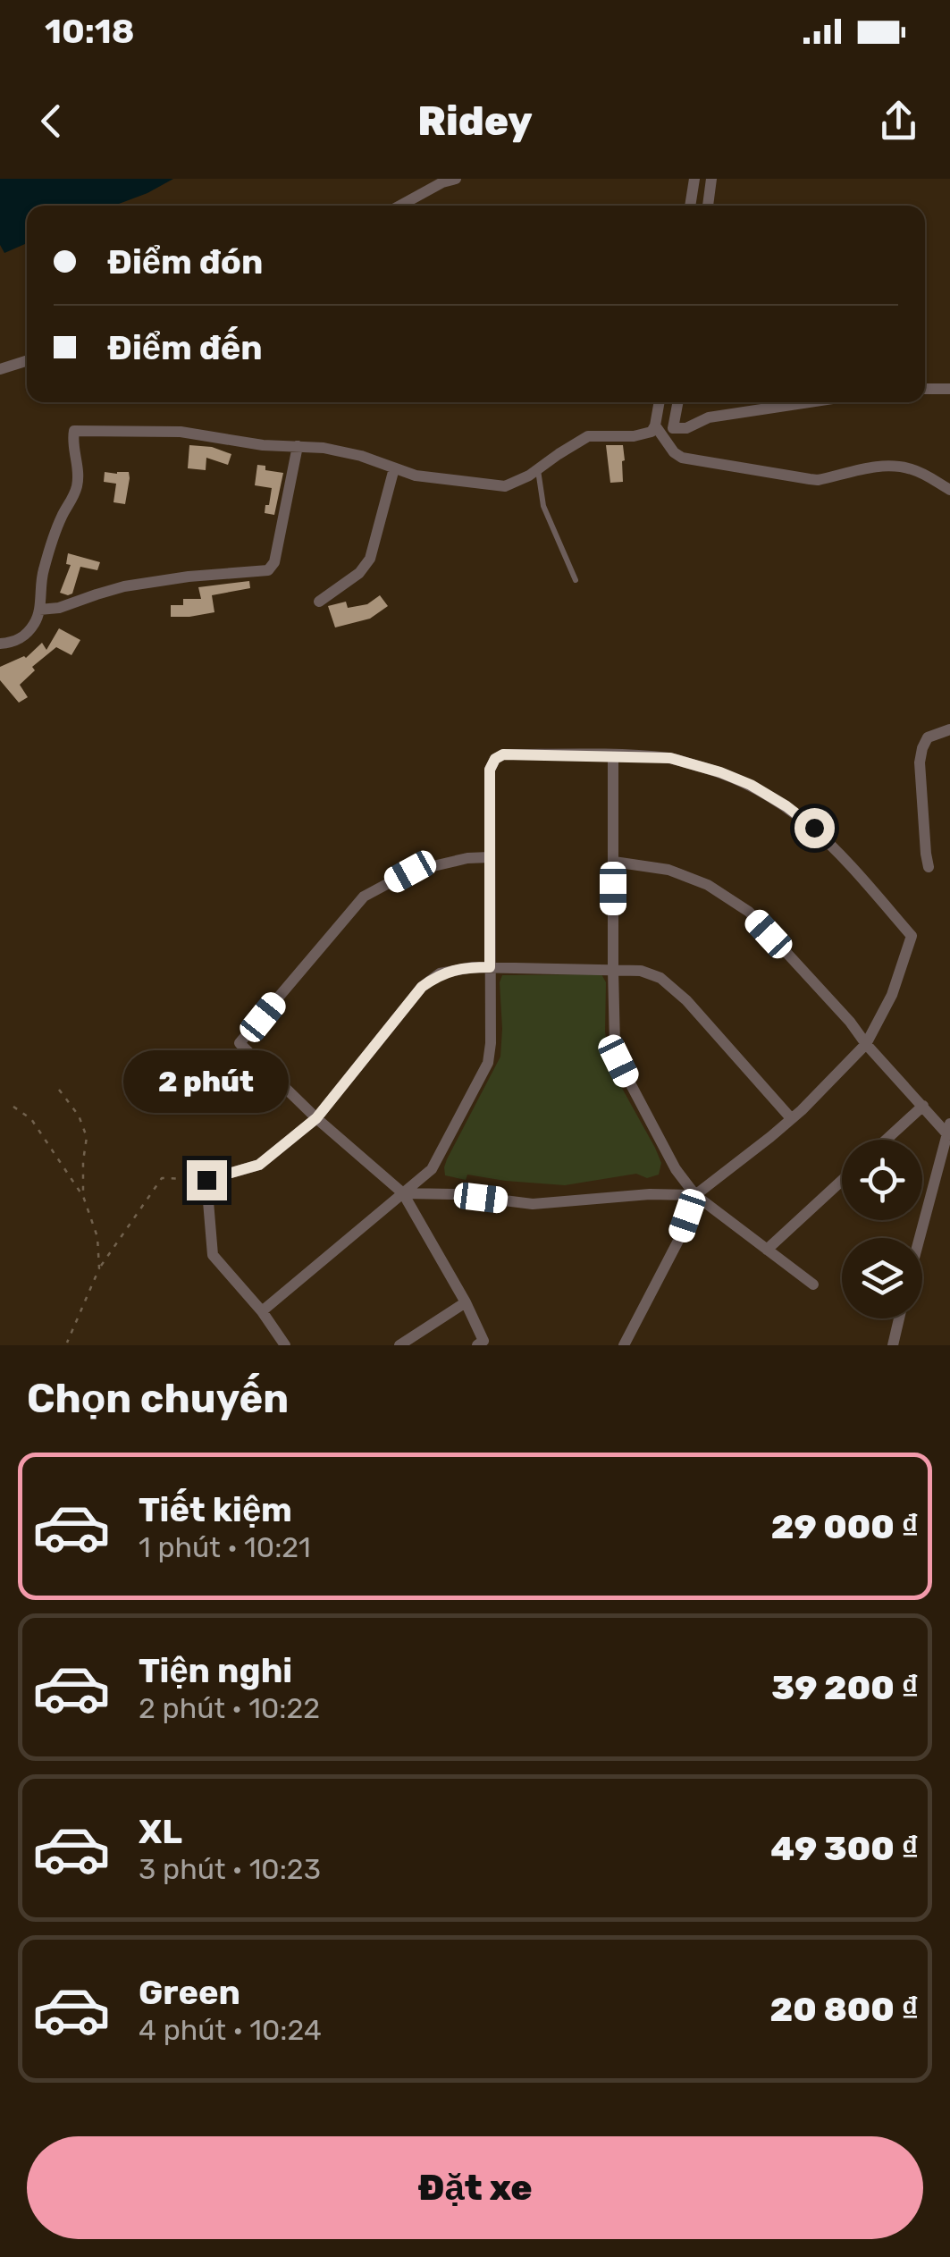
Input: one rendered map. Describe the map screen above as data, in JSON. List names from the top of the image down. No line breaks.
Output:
{"page":{"status":"10:18","header":"Ridey","banner":["Điểm đón","Điểm đến"],"bubble":"2 phút","heading":"Chọn chuyến","list":[{"name":"Tiết kiệm","note":"1 phút · 10:21","value":"29 000 ₫"},{"name":"Tiện nghi","note":"2 phút · 10:22","value":"39 200 ₫"},{"name":"XL","note":"3 phút · 10:23","value":"49 300 ₫"},{"name":"Green","note":"4 phút · 10:24","value":"20 800 ₫"}],"buttons":"Đặt xe"}}
